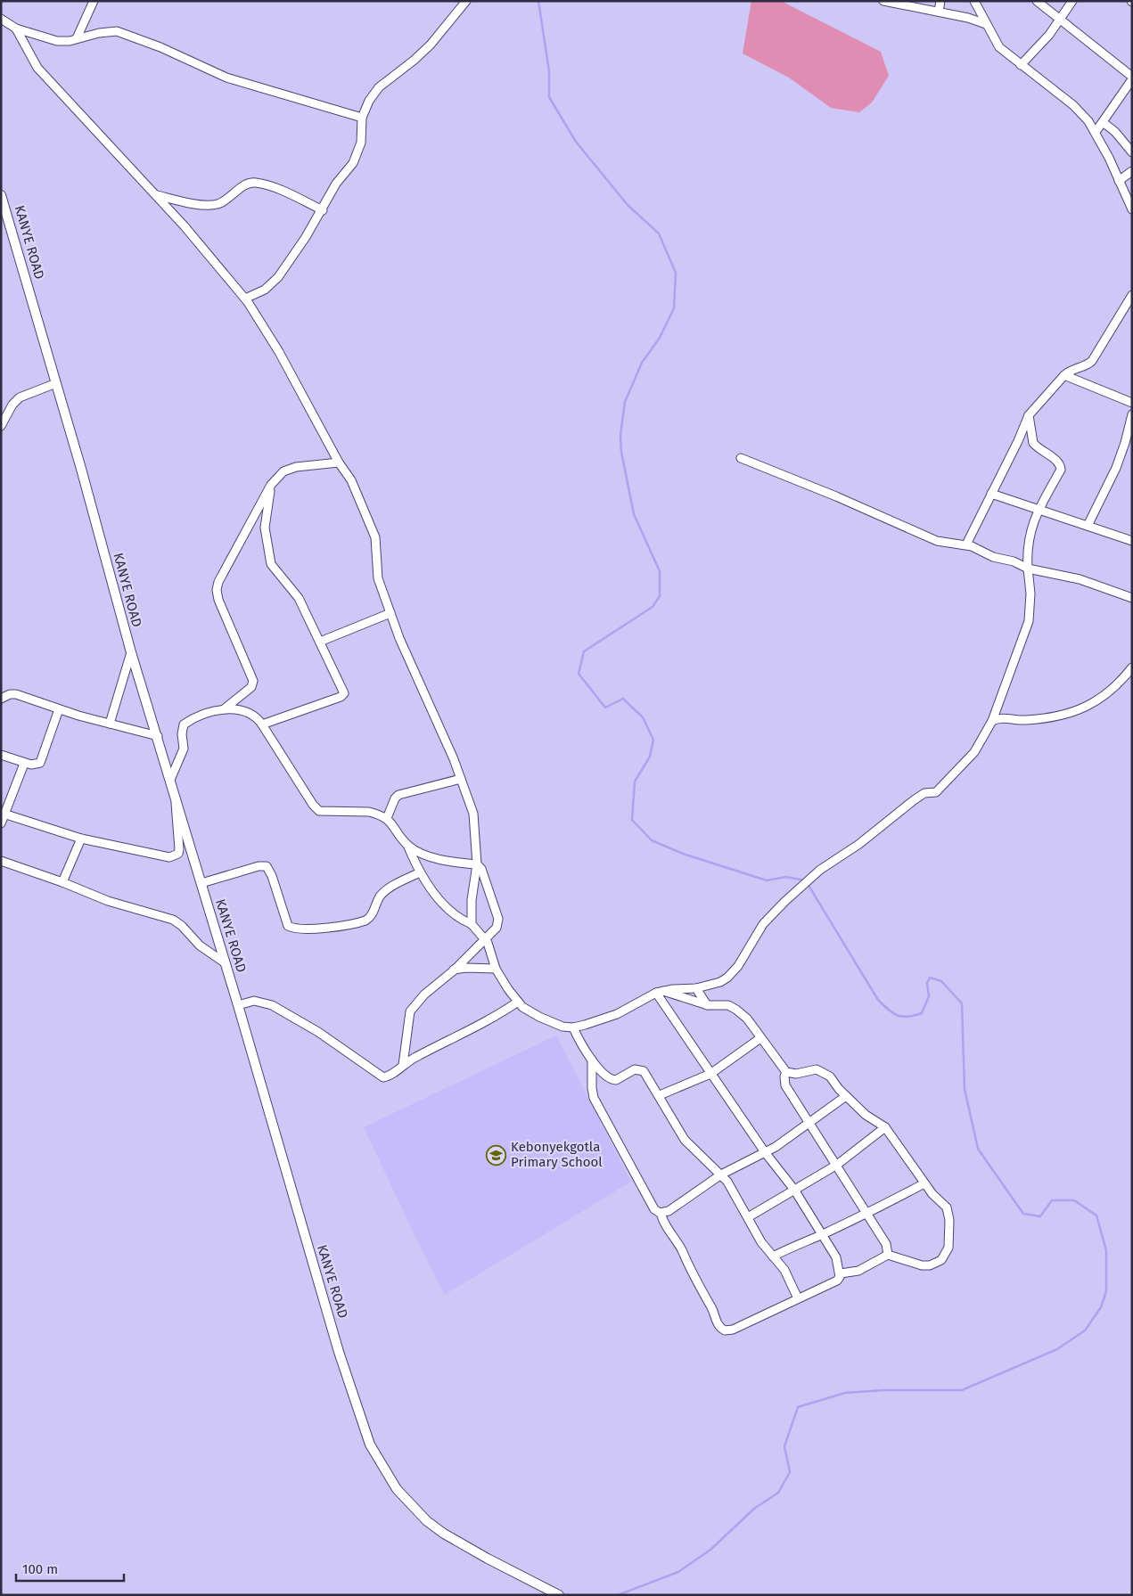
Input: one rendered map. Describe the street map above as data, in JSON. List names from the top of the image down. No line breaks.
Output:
{"streets":{"main road":["KANYE ROAD"]},"places":{"school or university":["Kebonyekgotla Primary School"]},"scale_bar":"100 m"}
